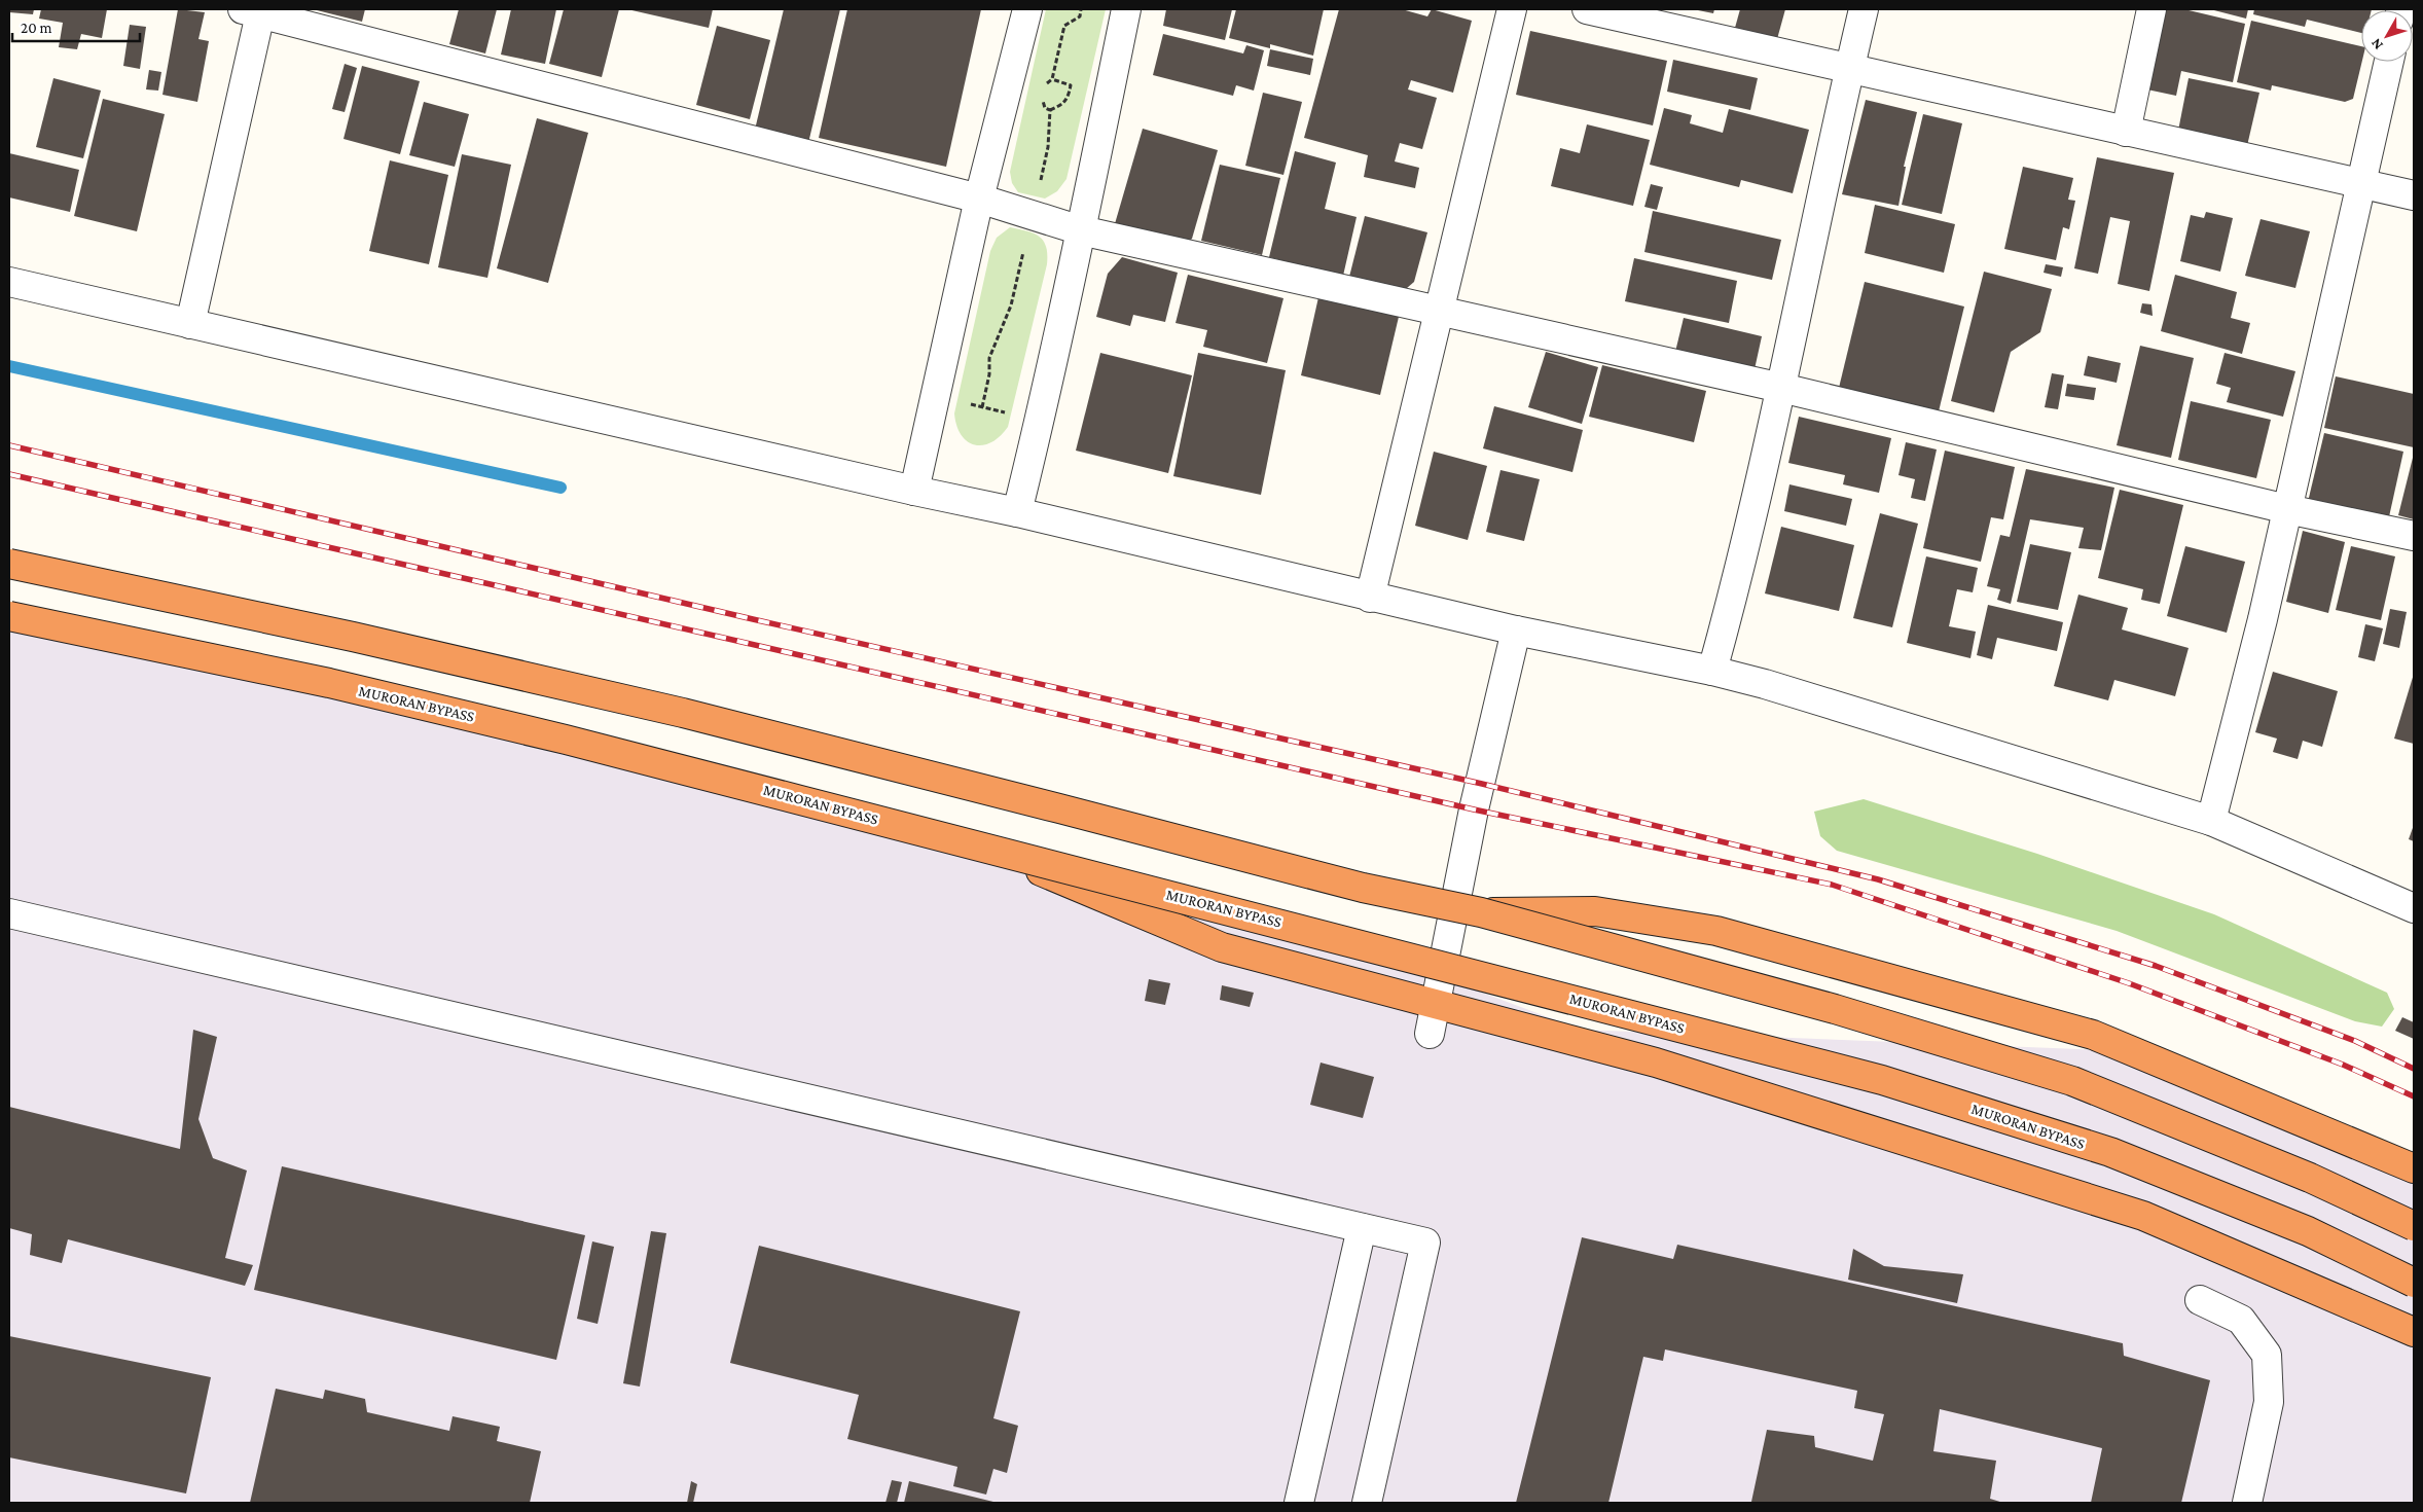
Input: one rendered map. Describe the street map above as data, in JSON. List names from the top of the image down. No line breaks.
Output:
{"streets":{"highway":["MURORAN BYPASS"]},"scale_bar":"20 m","north":"bottom left"}
